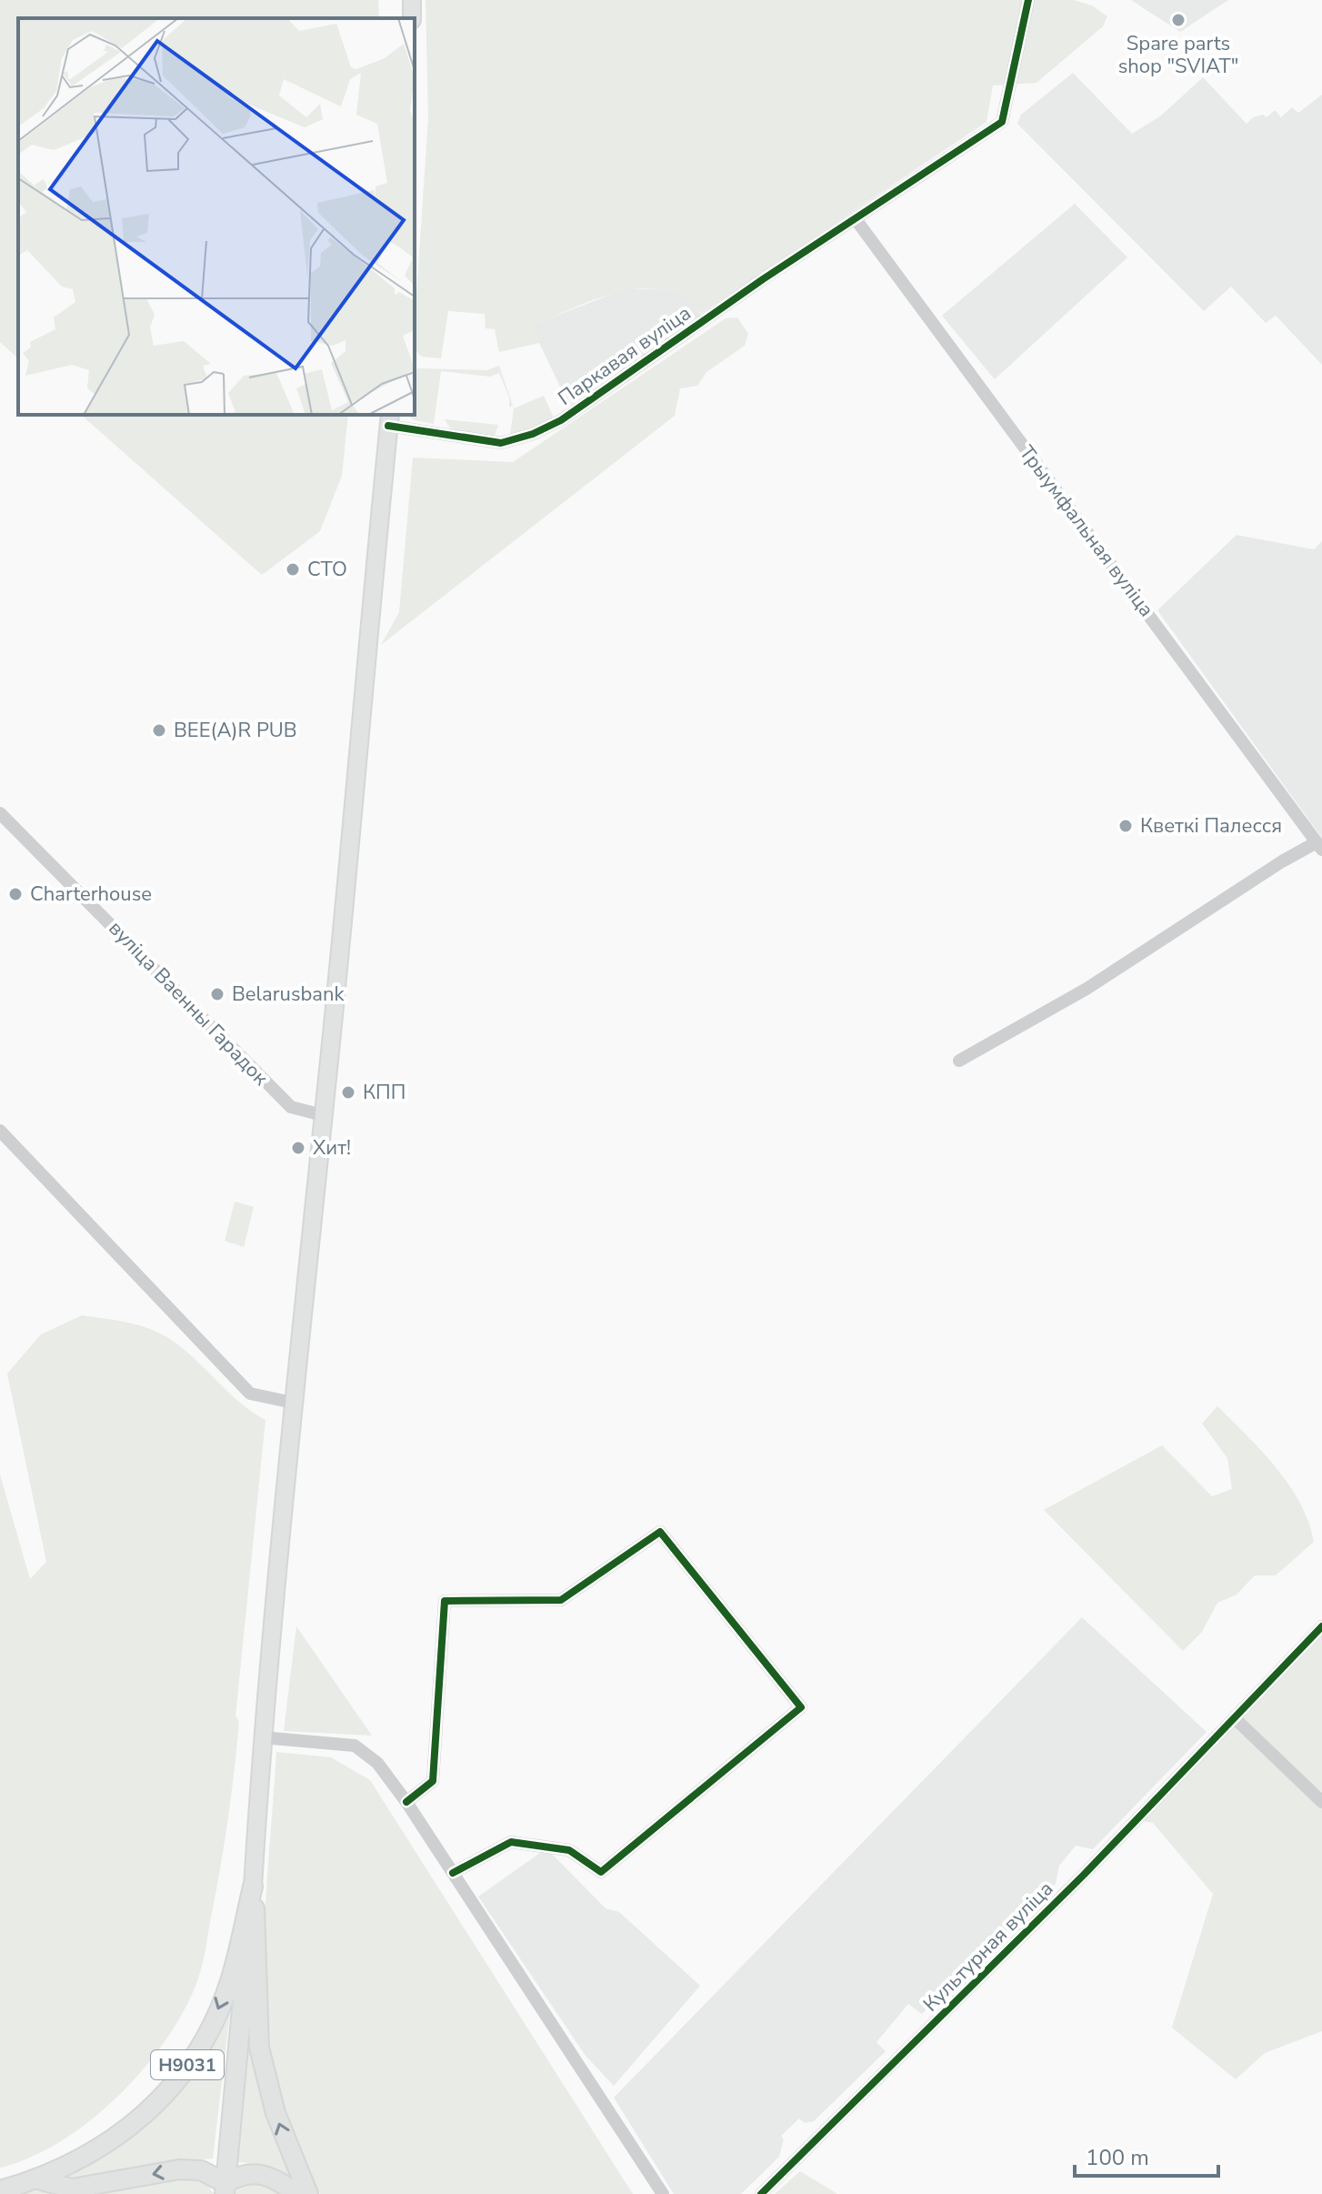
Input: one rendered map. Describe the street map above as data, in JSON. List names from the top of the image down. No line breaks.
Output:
{"streets":{"highway":["Н9031"],"street":["Паркавая вуліца","Трыумфальная вуліца","вуліца Ваенны Гарадок","Культурная вуліца"]},"crossings":[["Паркавая вуліца","Трыумфальная вуліца"],["Паркавая вуліца","Н9031"],["вуліца Ваенны Гарадок","Н9031"]],"places":["Spare parts shop \"SVIAT\"","СТО","BEE(A)R PUB","Кветкі Палесся","Charterhouse","Belarusbank","КПП","Хит!"],"scale_bar":"100 m"}
